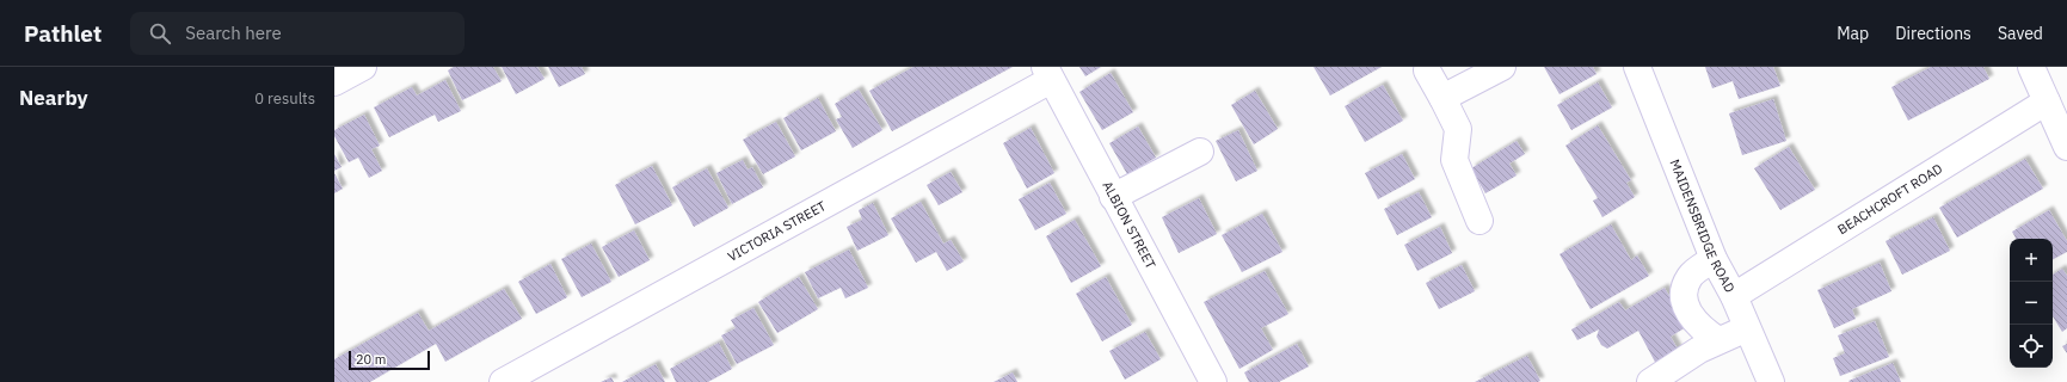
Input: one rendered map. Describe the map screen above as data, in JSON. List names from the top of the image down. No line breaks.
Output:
{"streets":{"street":["BEACHCROFT ROAD","ALBION STREET","MAIDENSBRIDGE ROAD","VICTORIA STREET"]},"crossings":[["BEACHCROFT ROAD","MAIDENSBRIDGE ROAD"],["ALBION STREET","VICTORIA STREET"]],"scale_bar":"20 m","page":{"header":"Pathlet","search":"Search here","nav":["Map","Directions","Saved"],"heading":["Nearby","0 results"],"map_buttons":["+","−"],"scale":"20 m"}}
